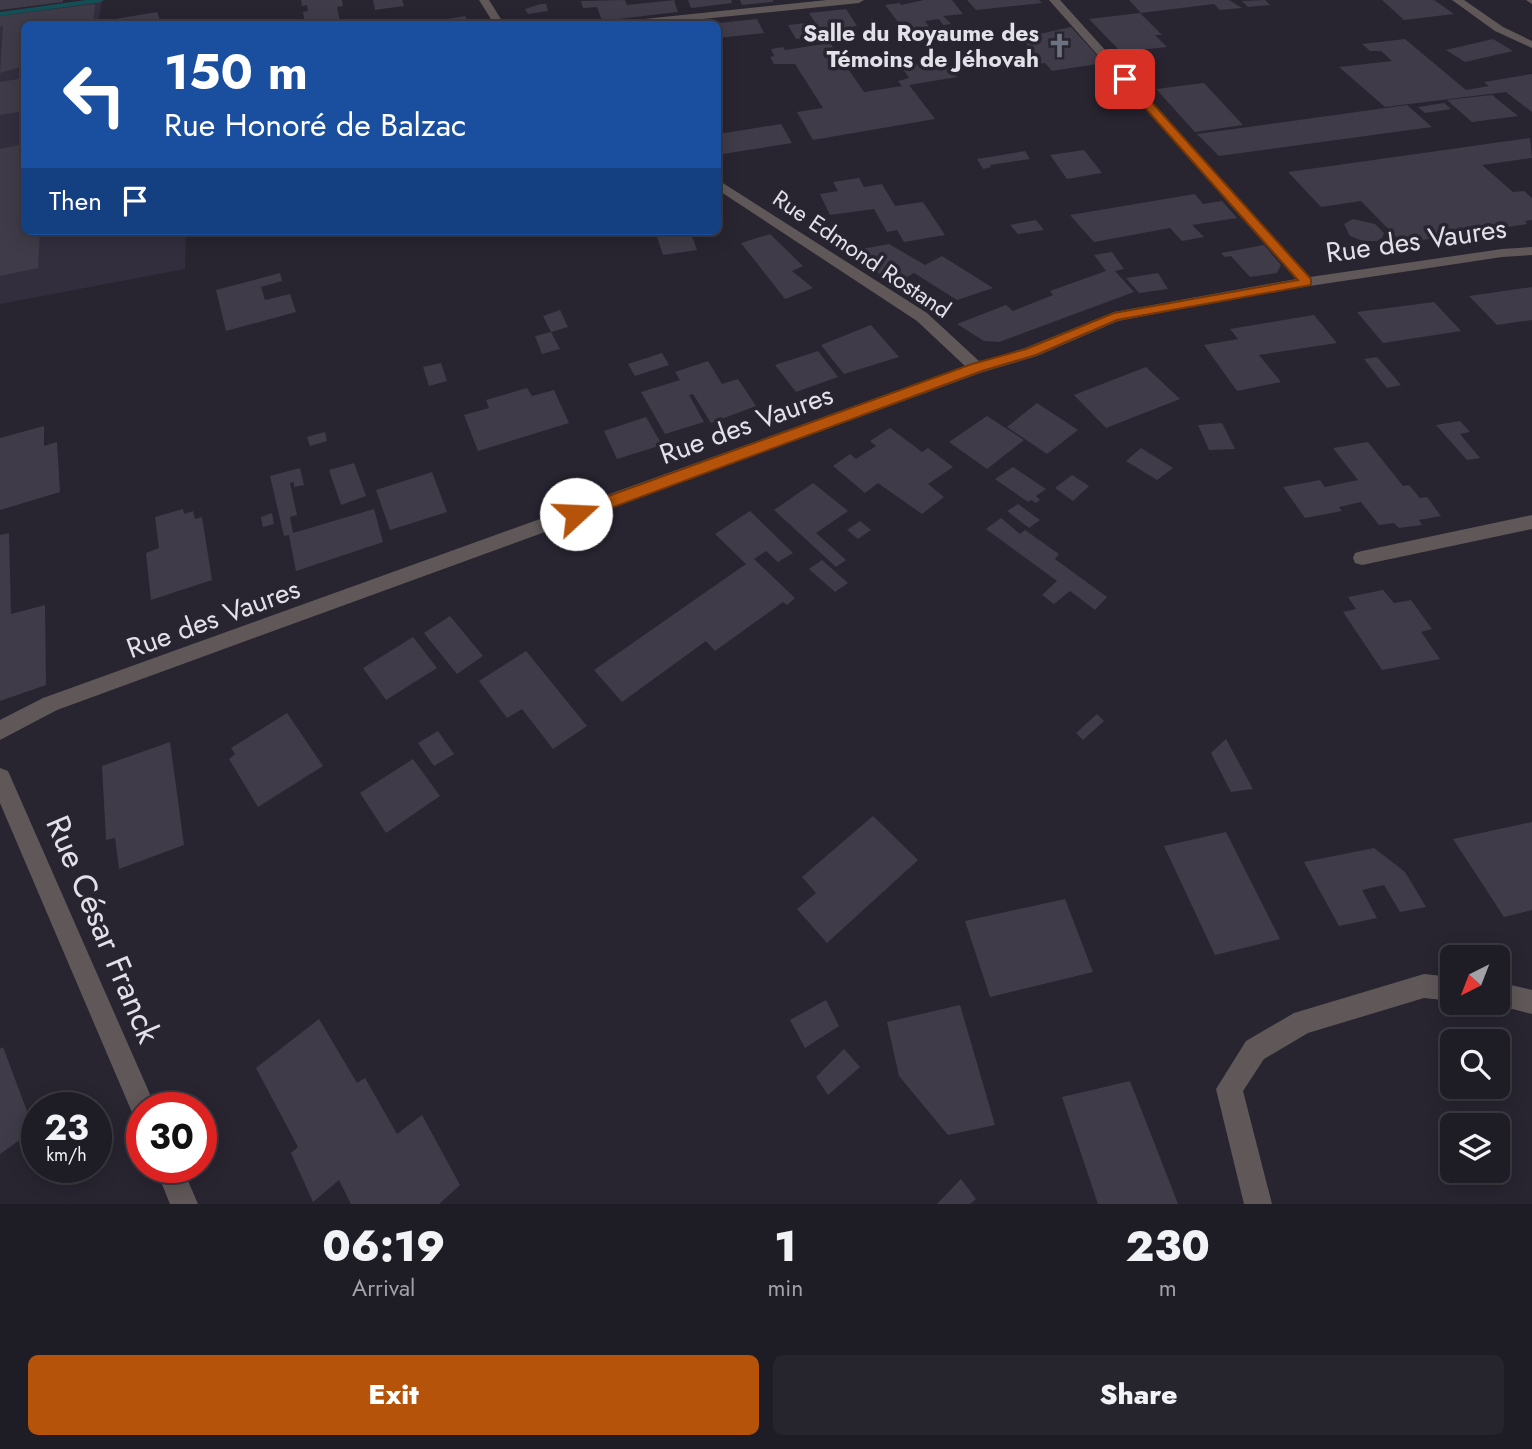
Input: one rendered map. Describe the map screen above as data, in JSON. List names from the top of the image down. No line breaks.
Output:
{"streets":{"street":["Rue des Vaures","Rue Edmond Rostand","Rue César Franck"]},"crossings":[["Rue des Vaures","Rue Edmond Rostand"]],"places":{"church":["Salle du Royaume des Témoins de Jéhovah"]},"north":"bottom left","page":{"turn":["150 m","Rue Honoré de Balzac"],"then":"Then","speed":"23 km/h","limit":"30","eta":["06:19","Arrival","1","min","230","m"],"buttons":["Exit","Share"]}}
